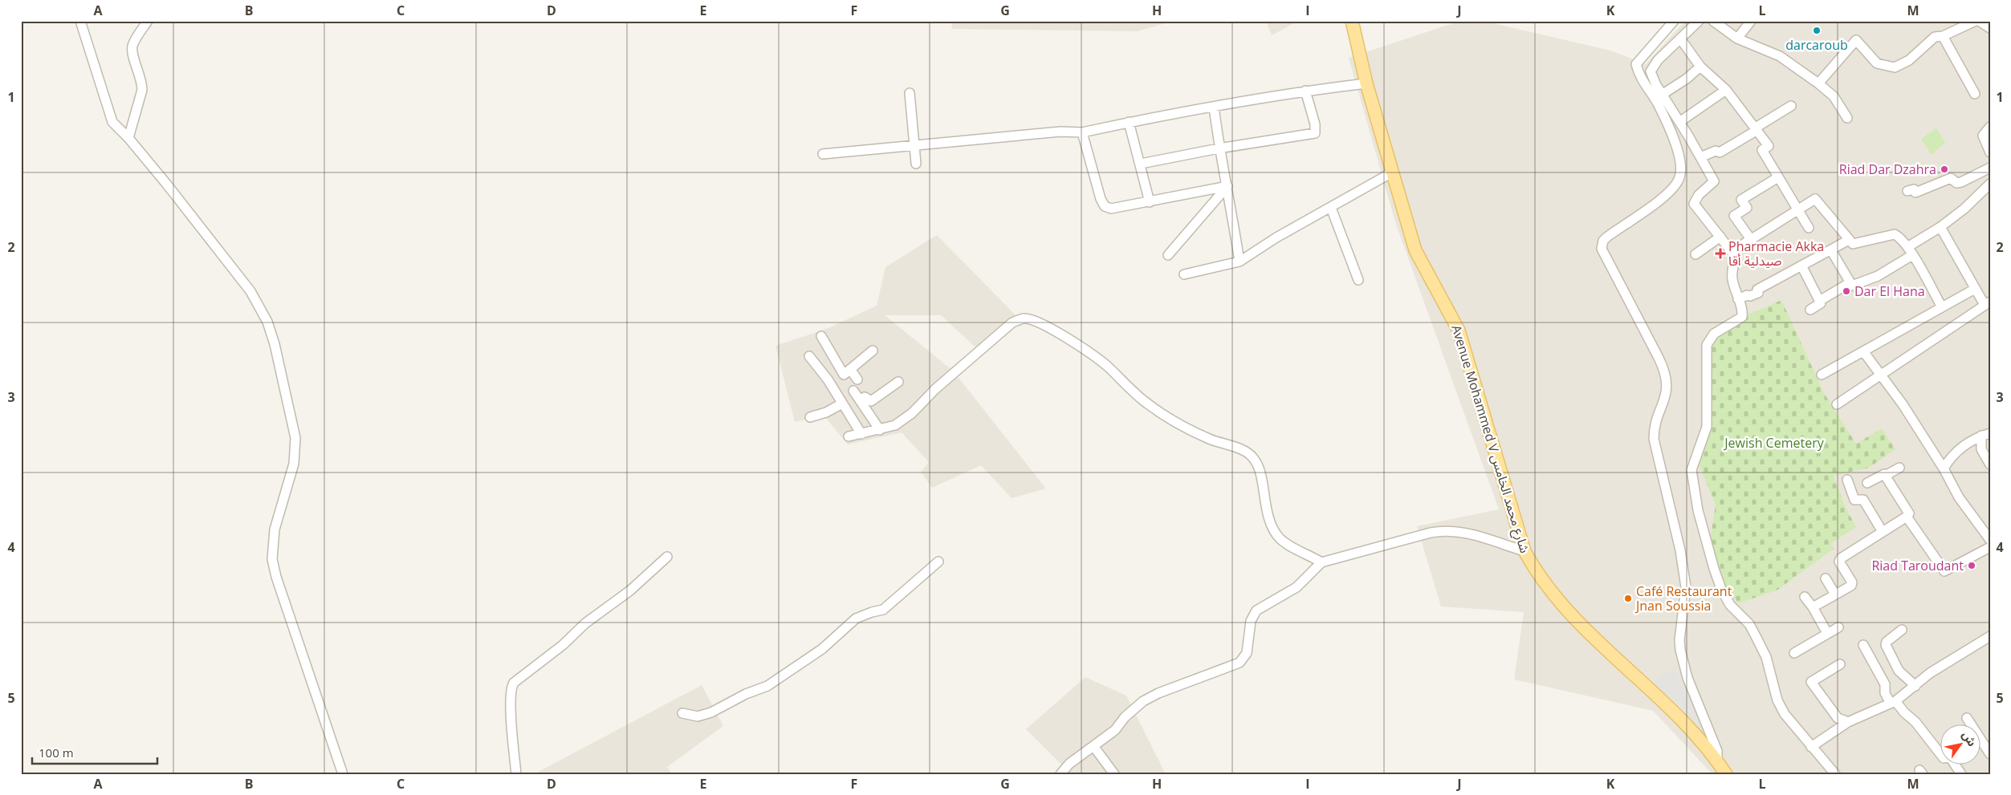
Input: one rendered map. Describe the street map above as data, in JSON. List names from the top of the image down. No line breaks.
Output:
{"streets":{"main road":["Avenue Mohammed V شارع محمد الخامس"]},"parks":["Jewish Cemetery"],"places":{"other":["darcaroub","Riad Dar Dzahra","Dar El Hana","Riad Taroudant","Café Restaurant Jnan Soussia"],"health":["Pharmacie Akka صيدلية أقا"]},"scale_bar":"100 m","north":"top right","grid":{"columns":["A","B","C","D","E","F","G","H","I","J","K","L","M"],"rows":["1","2","3","4","5"]}}
